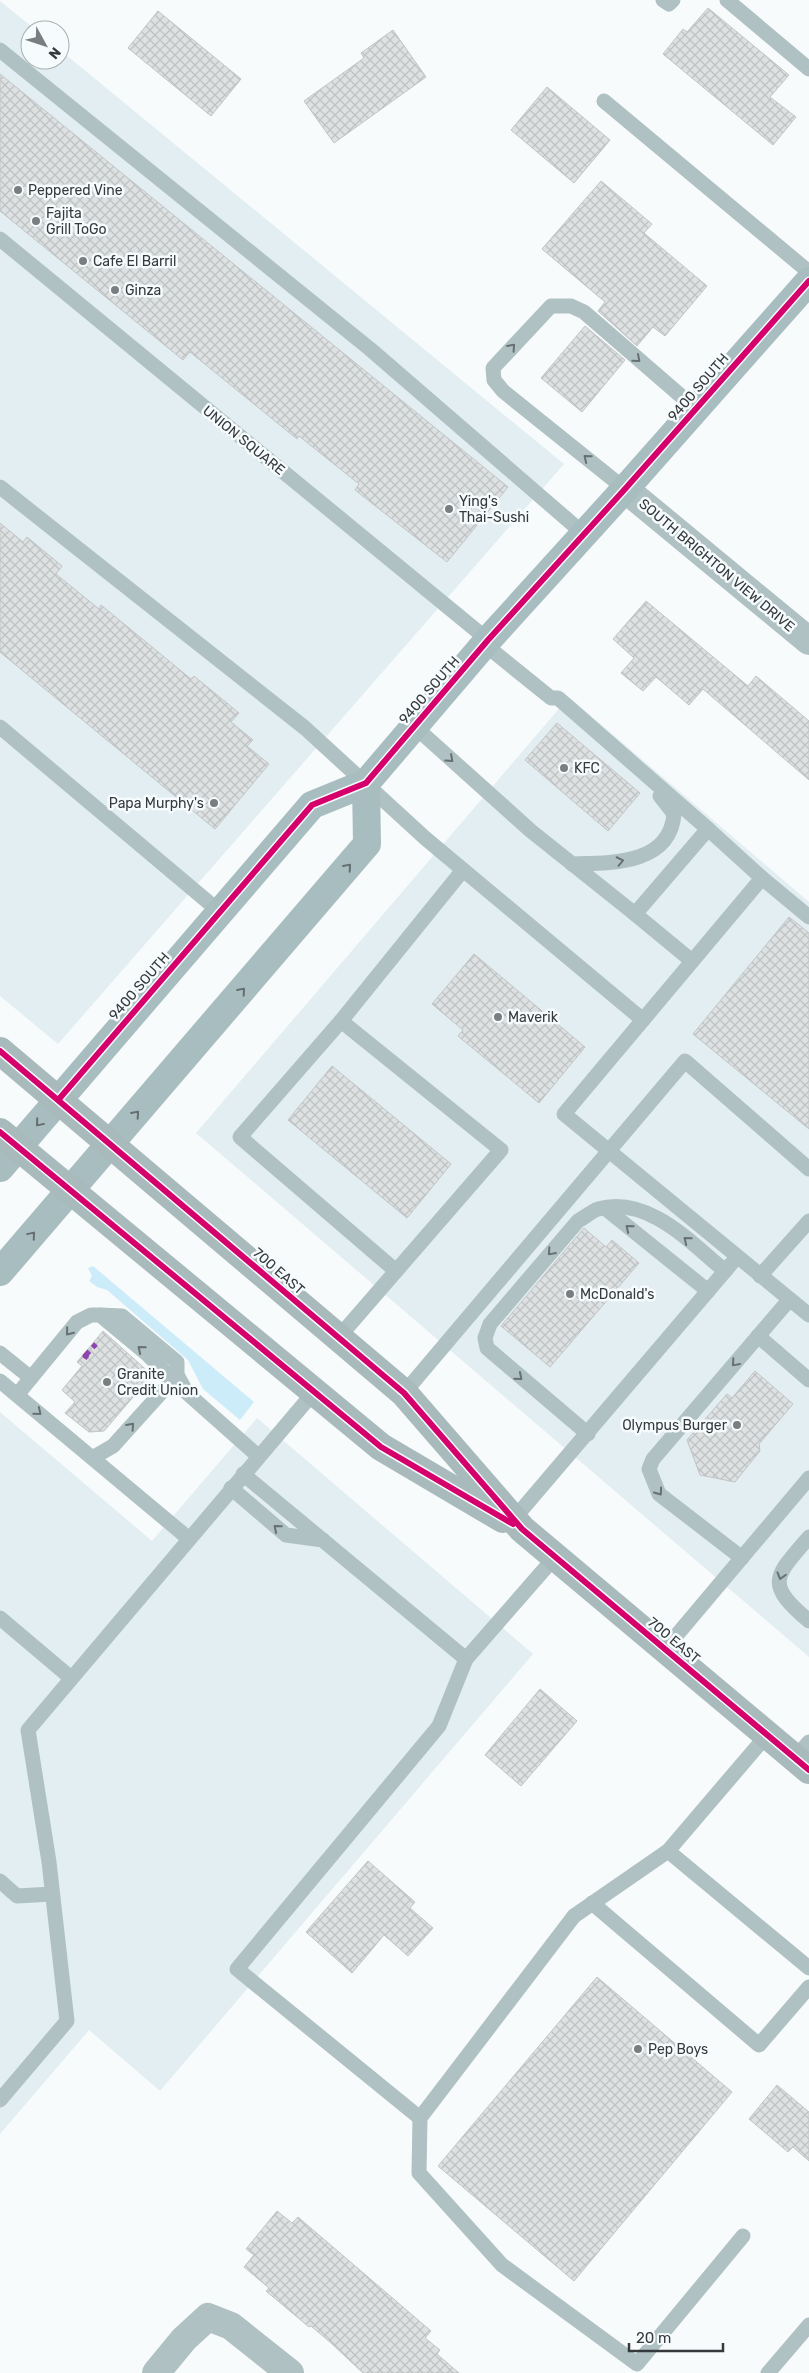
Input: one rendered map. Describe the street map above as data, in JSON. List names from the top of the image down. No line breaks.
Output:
{"streets":{"main road":["700 EAST"],"street":["9400 SOUTH","SOUTH BRIGHTON VIEW DRIVE"],"lane":["UNION SQUARE"]},"crossings":[["9400 SOUTH","UNION SQUARE"],["9400 SOUTH","SOUTH BRIGHTON VIEW DRIVE"],["9400 SOUTH","700 EAST"]],"places":["Peppered Vine","Fajita Grill ToGo","Cafe El Barril","Ginza","Ying's Thai-Sushi","KFC","Papa Murphy's","Maverik","McDonald's","Granite Credit Union","Olympus Burger","Pep Boys"],"scale_bar":"20 m","north":"bottom right"}
